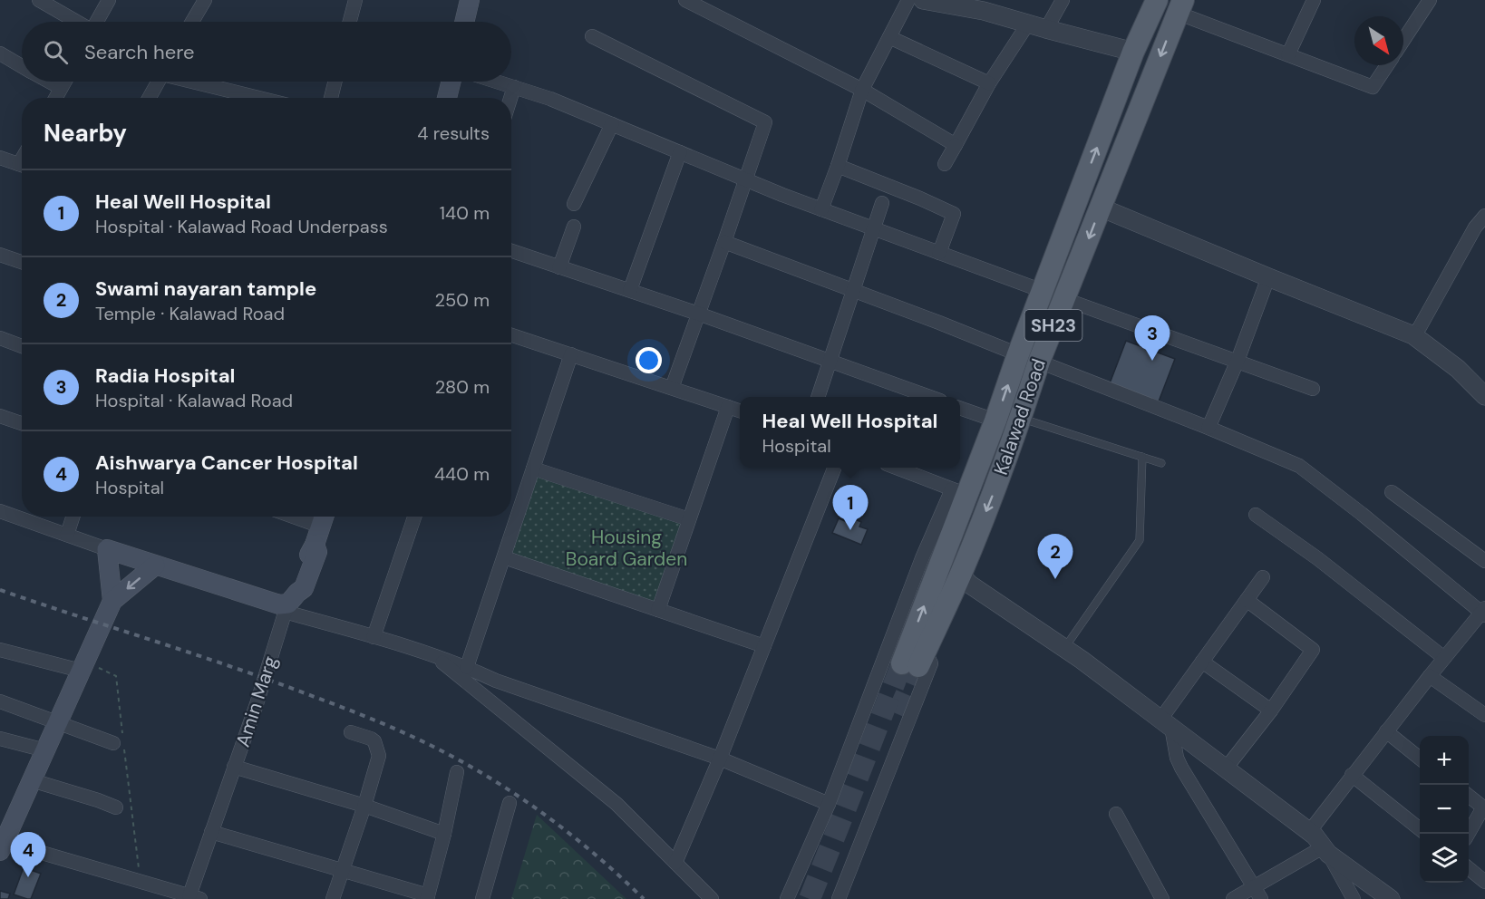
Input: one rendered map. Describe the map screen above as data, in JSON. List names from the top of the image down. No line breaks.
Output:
{"streets":{"main road":["SH23","Kalawad Road"],"street":["Amin Marg"]},"crossings":[["SH23","Kalawad Road"]],"parks":["Housing Board Garden"],"north":"bottom right","page":{"search":"Search here","heading":["Nearby","4 results"],"list":[{"mark":"1","name":"Heal Well Hospital","note":"Hospital · Kalawad Road Underpass","value":"140 m"},{"mark":"2","name":"Swami nayaran tample","note":"Temple · Kalawad Road","value":"250 m"},{"mark":"3","name":"Radia Hospital","note":"Hospital · Kalawad Road","value":"280 m"},{"mark":"4","name":"Aishwarya Cancer Hospital","note":"Hospital","value":"440 m"}],"pins":["3","1","2","4"],"popup":["Heal Well Hospital","Hospital"],"map_buttons":["+","−"]}}
